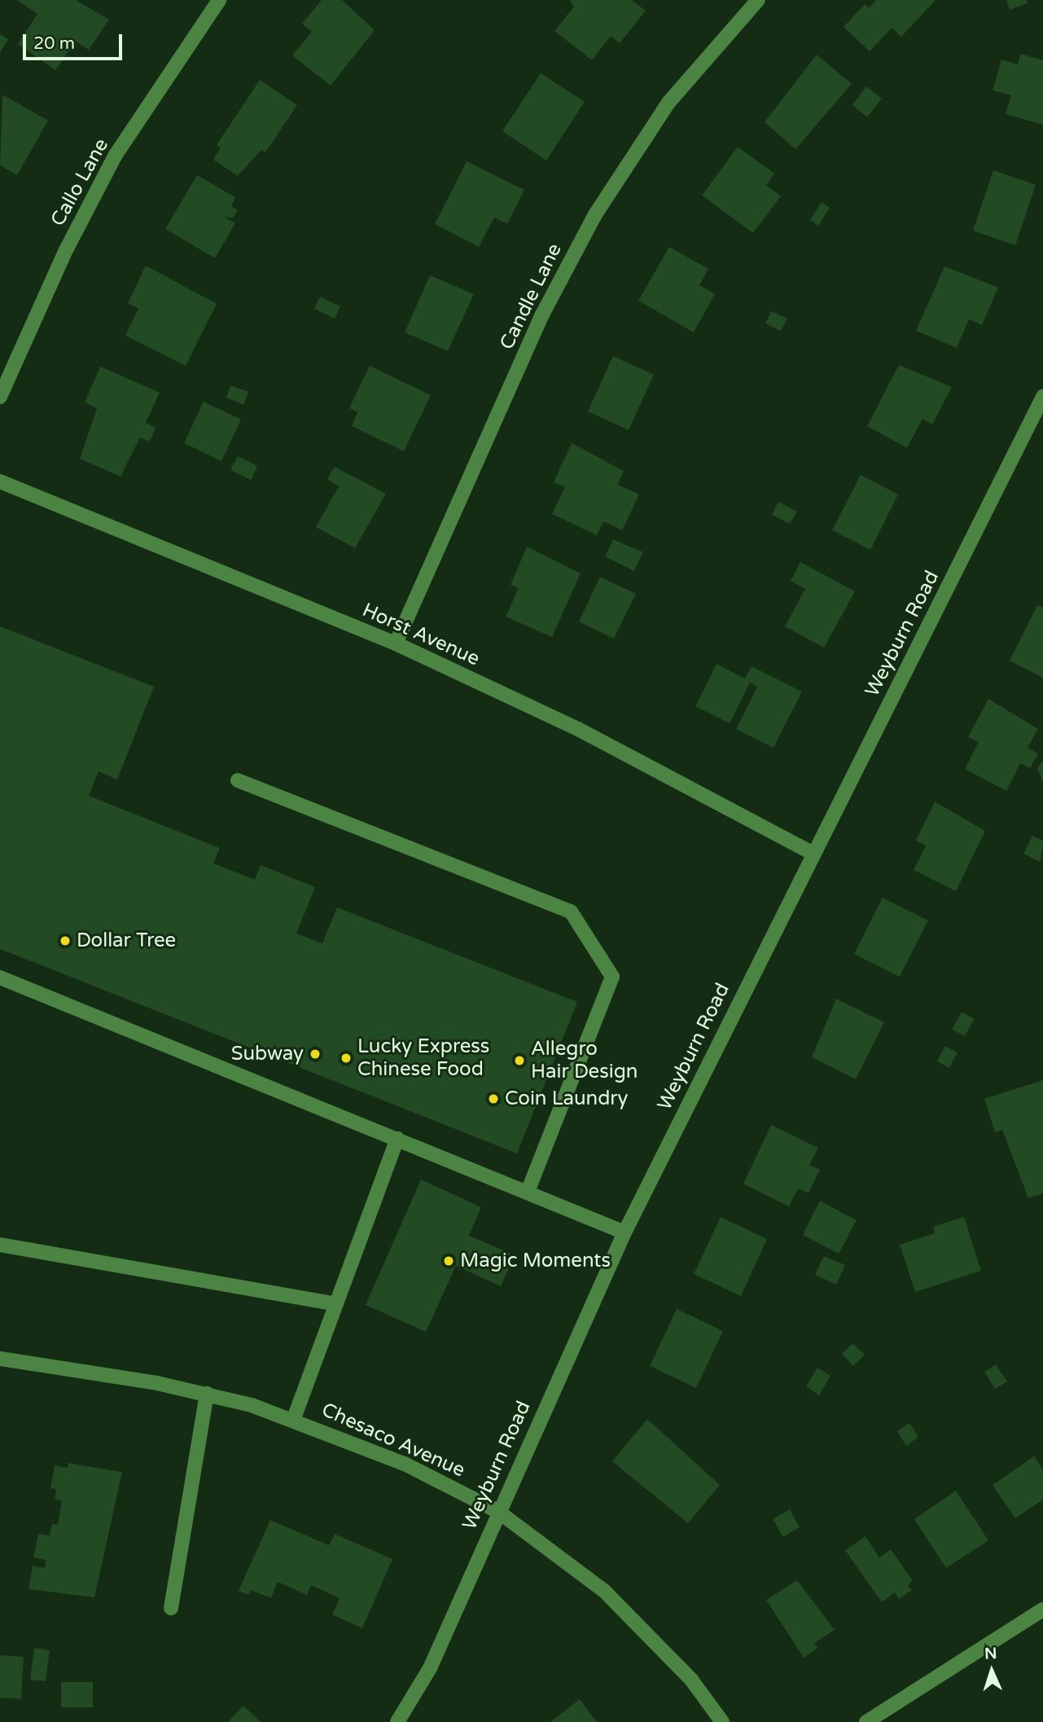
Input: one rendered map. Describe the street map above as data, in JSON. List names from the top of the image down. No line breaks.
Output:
{"streets":{"street":["Callo Lane","Candle Lane","Weyburn Road","Horst Avenue","Chesaco Avenue"]},"crossings":[["Candle Lane","Horst Avenue"],["Weyburn Road","Horst Avenue"],["Weyburn Road","Chesaco Avenue"]],"places":["Dollar Tree","Subway","Lucky Express Chinese Food","Allegro Hair Design","Coin Laundry","Magic Moments"],"scale_bar":"20 m","north":"top"}
